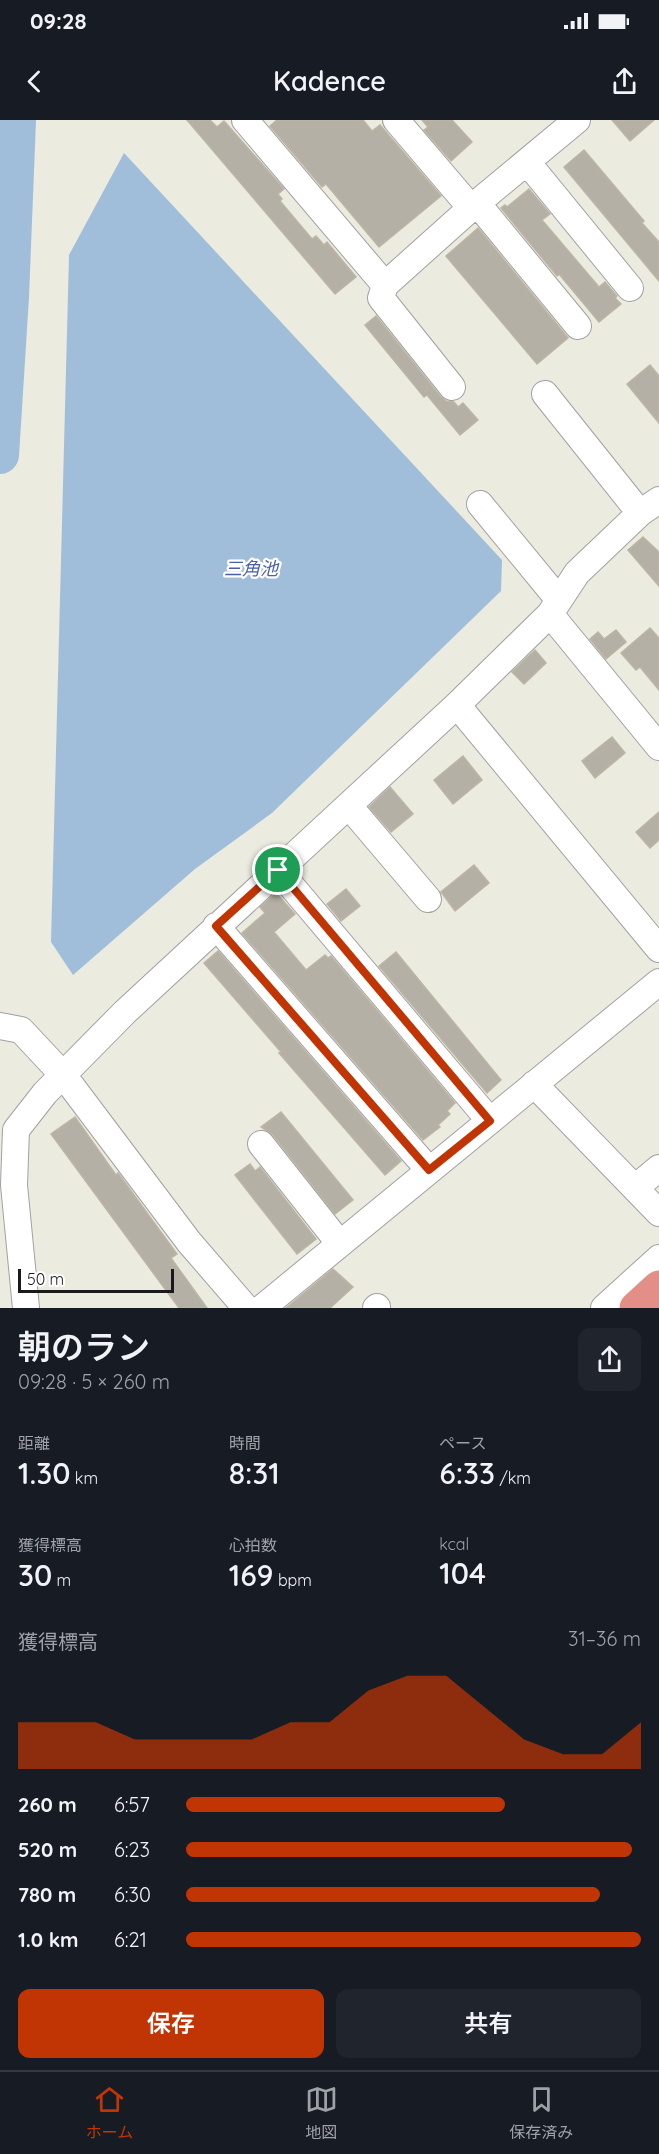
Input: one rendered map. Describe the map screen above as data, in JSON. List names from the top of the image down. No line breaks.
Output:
{"water":["三角池"],"scale_bar":"50 m","page":{"status":"09:28","header":"Kadence","scale":"50 m","heading":["朝のラン","09:28 · 5 × 260 m"],"stats":[["距離","1.30 km"],["時間","8:31"],["ペース","6:33 /km"],["獲得標高","30 m"],["心拍数","169 bpm"],["kcal","104"]],"chart":["獲得標高","31–36 m"],"list":[{"name":"260 m","note":"6:57"},{"name":"520 m","note":"6:23"},{"name":"780 m","note":"6:30"},{"name":"1.0 km","note":"6:21"}],"buttons":["保存","共有"],"tabs":["ホーム","地図","保存済み"]}}
